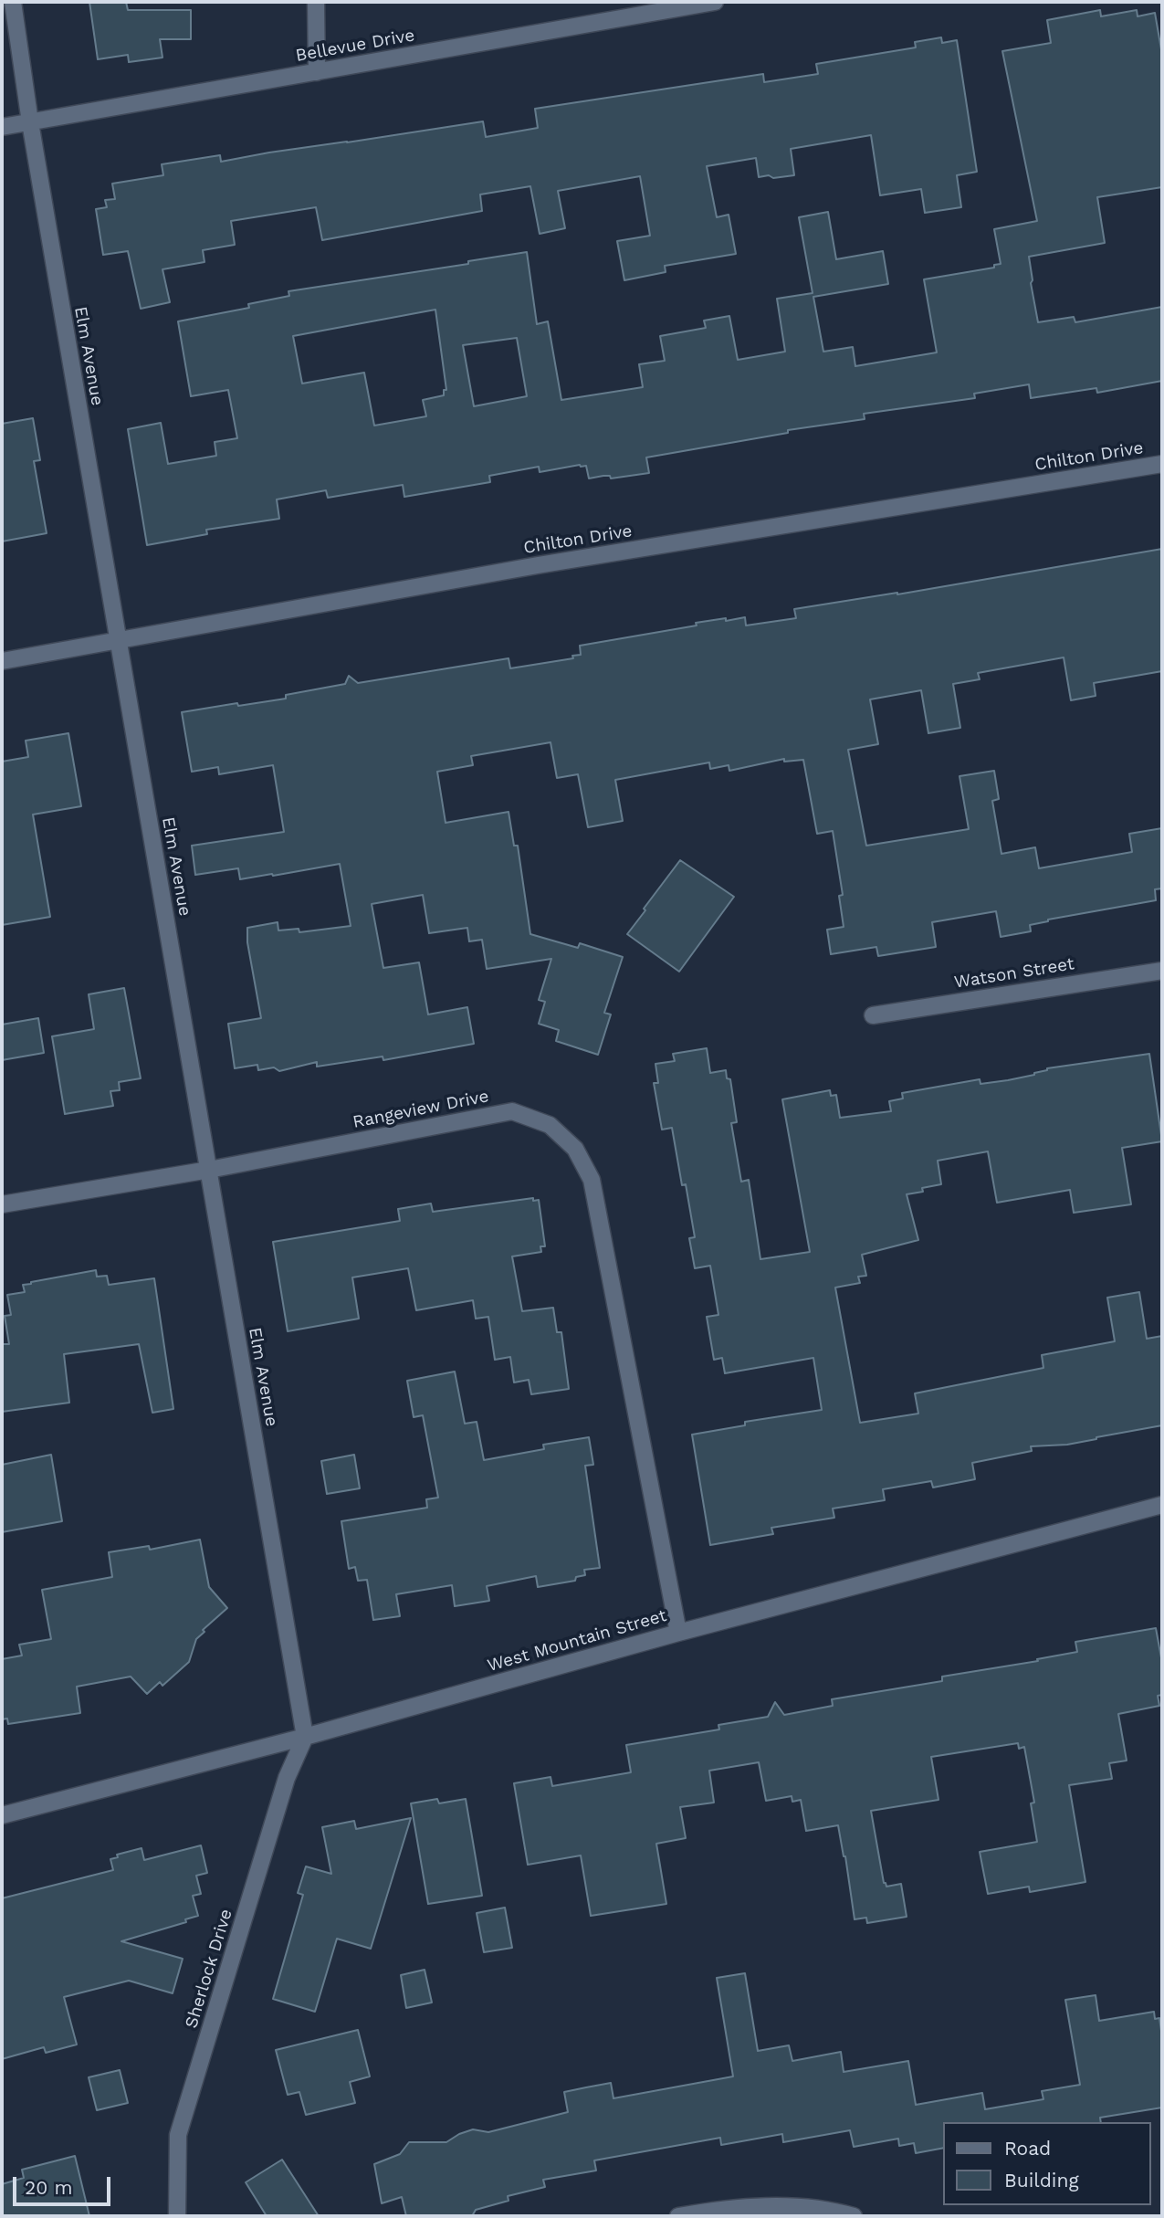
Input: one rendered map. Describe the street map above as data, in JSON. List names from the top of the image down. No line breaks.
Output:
{"streets":{"street":["Bellevue Drive","Elm Avenue","Chilton Drive","Watson Street","Rangeview Drive","West Mountain Street","Sherlock Drive"]},"crossings":[["Bellevue Drive","Elm Avenue"],["Elm Avenue","Chilton Drive"],["Elm Avenue","Rangeview Drive"],["Elm Avenue","West Mountain Street"],["Elm Avenue","Sherlock Drive"],["Rangeview Drive","West Mountain Street"],["West Mountain Street","Sherlock Drive"]],"legend":["Road","Building"],"scale_bar":"20 m"}
